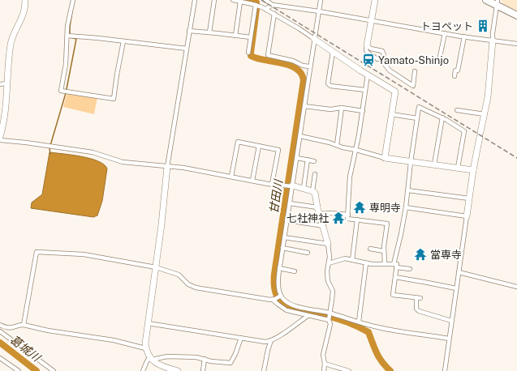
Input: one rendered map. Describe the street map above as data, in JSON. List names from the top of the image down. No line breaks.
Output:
{"water":["甘田川","葛城川"],"places":{"building":["トヨペット"],"station":["Yamato-Shinjo"],"temple":["専明寺","七社神社","當専寺"]}}
